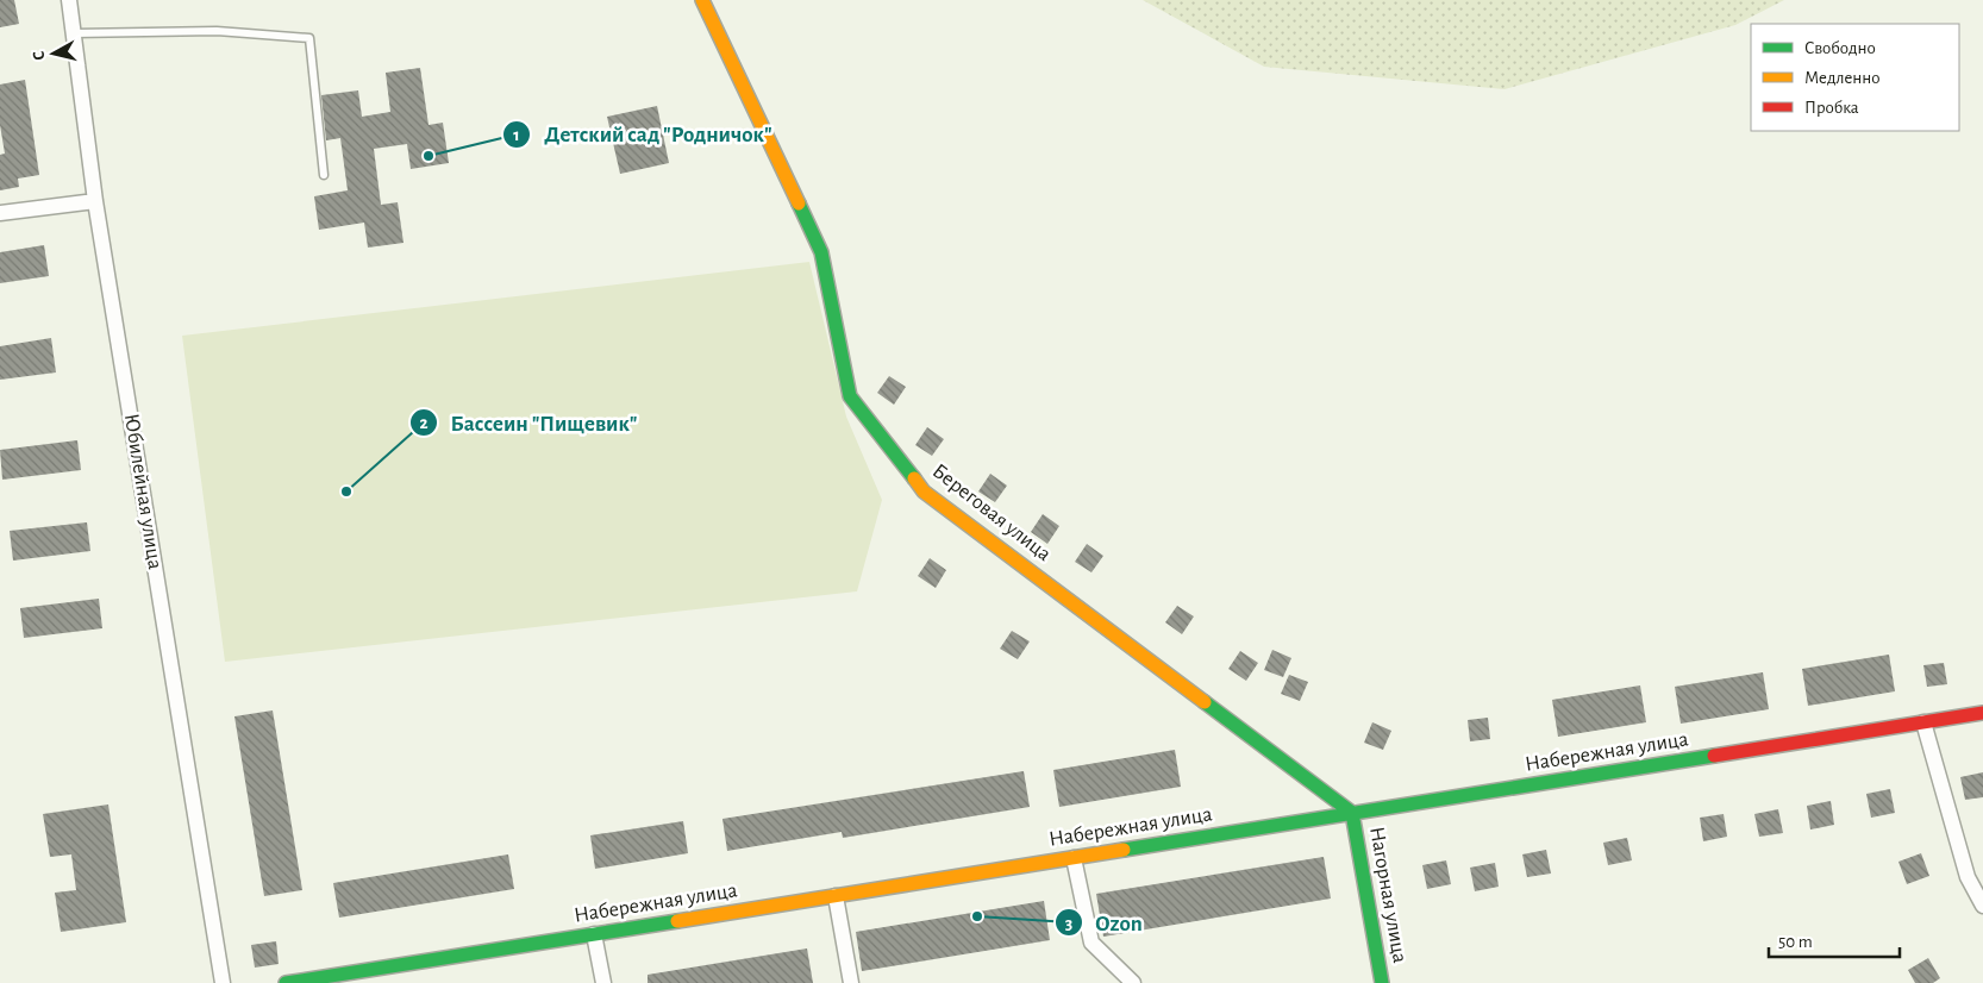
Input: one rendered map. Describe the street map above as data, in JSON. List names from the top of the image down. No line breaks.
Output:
{"streets":{"street":["Юбилейная улица","Береговая улица","Набережная улица","Нагорная улица"]},"crossings":[["Береговая улица","Набережная улица"],["Береговая улица","Нагорная улица"],["Набережная улица","Нагорная улица"]],"places":["Детский сад \"Родничок\"","Бассеин \"Пищевик\"","Ozon"],"legend":["Свободно","Медленно","Пробка"],"scale_bar":"50 m","north":"left"}
